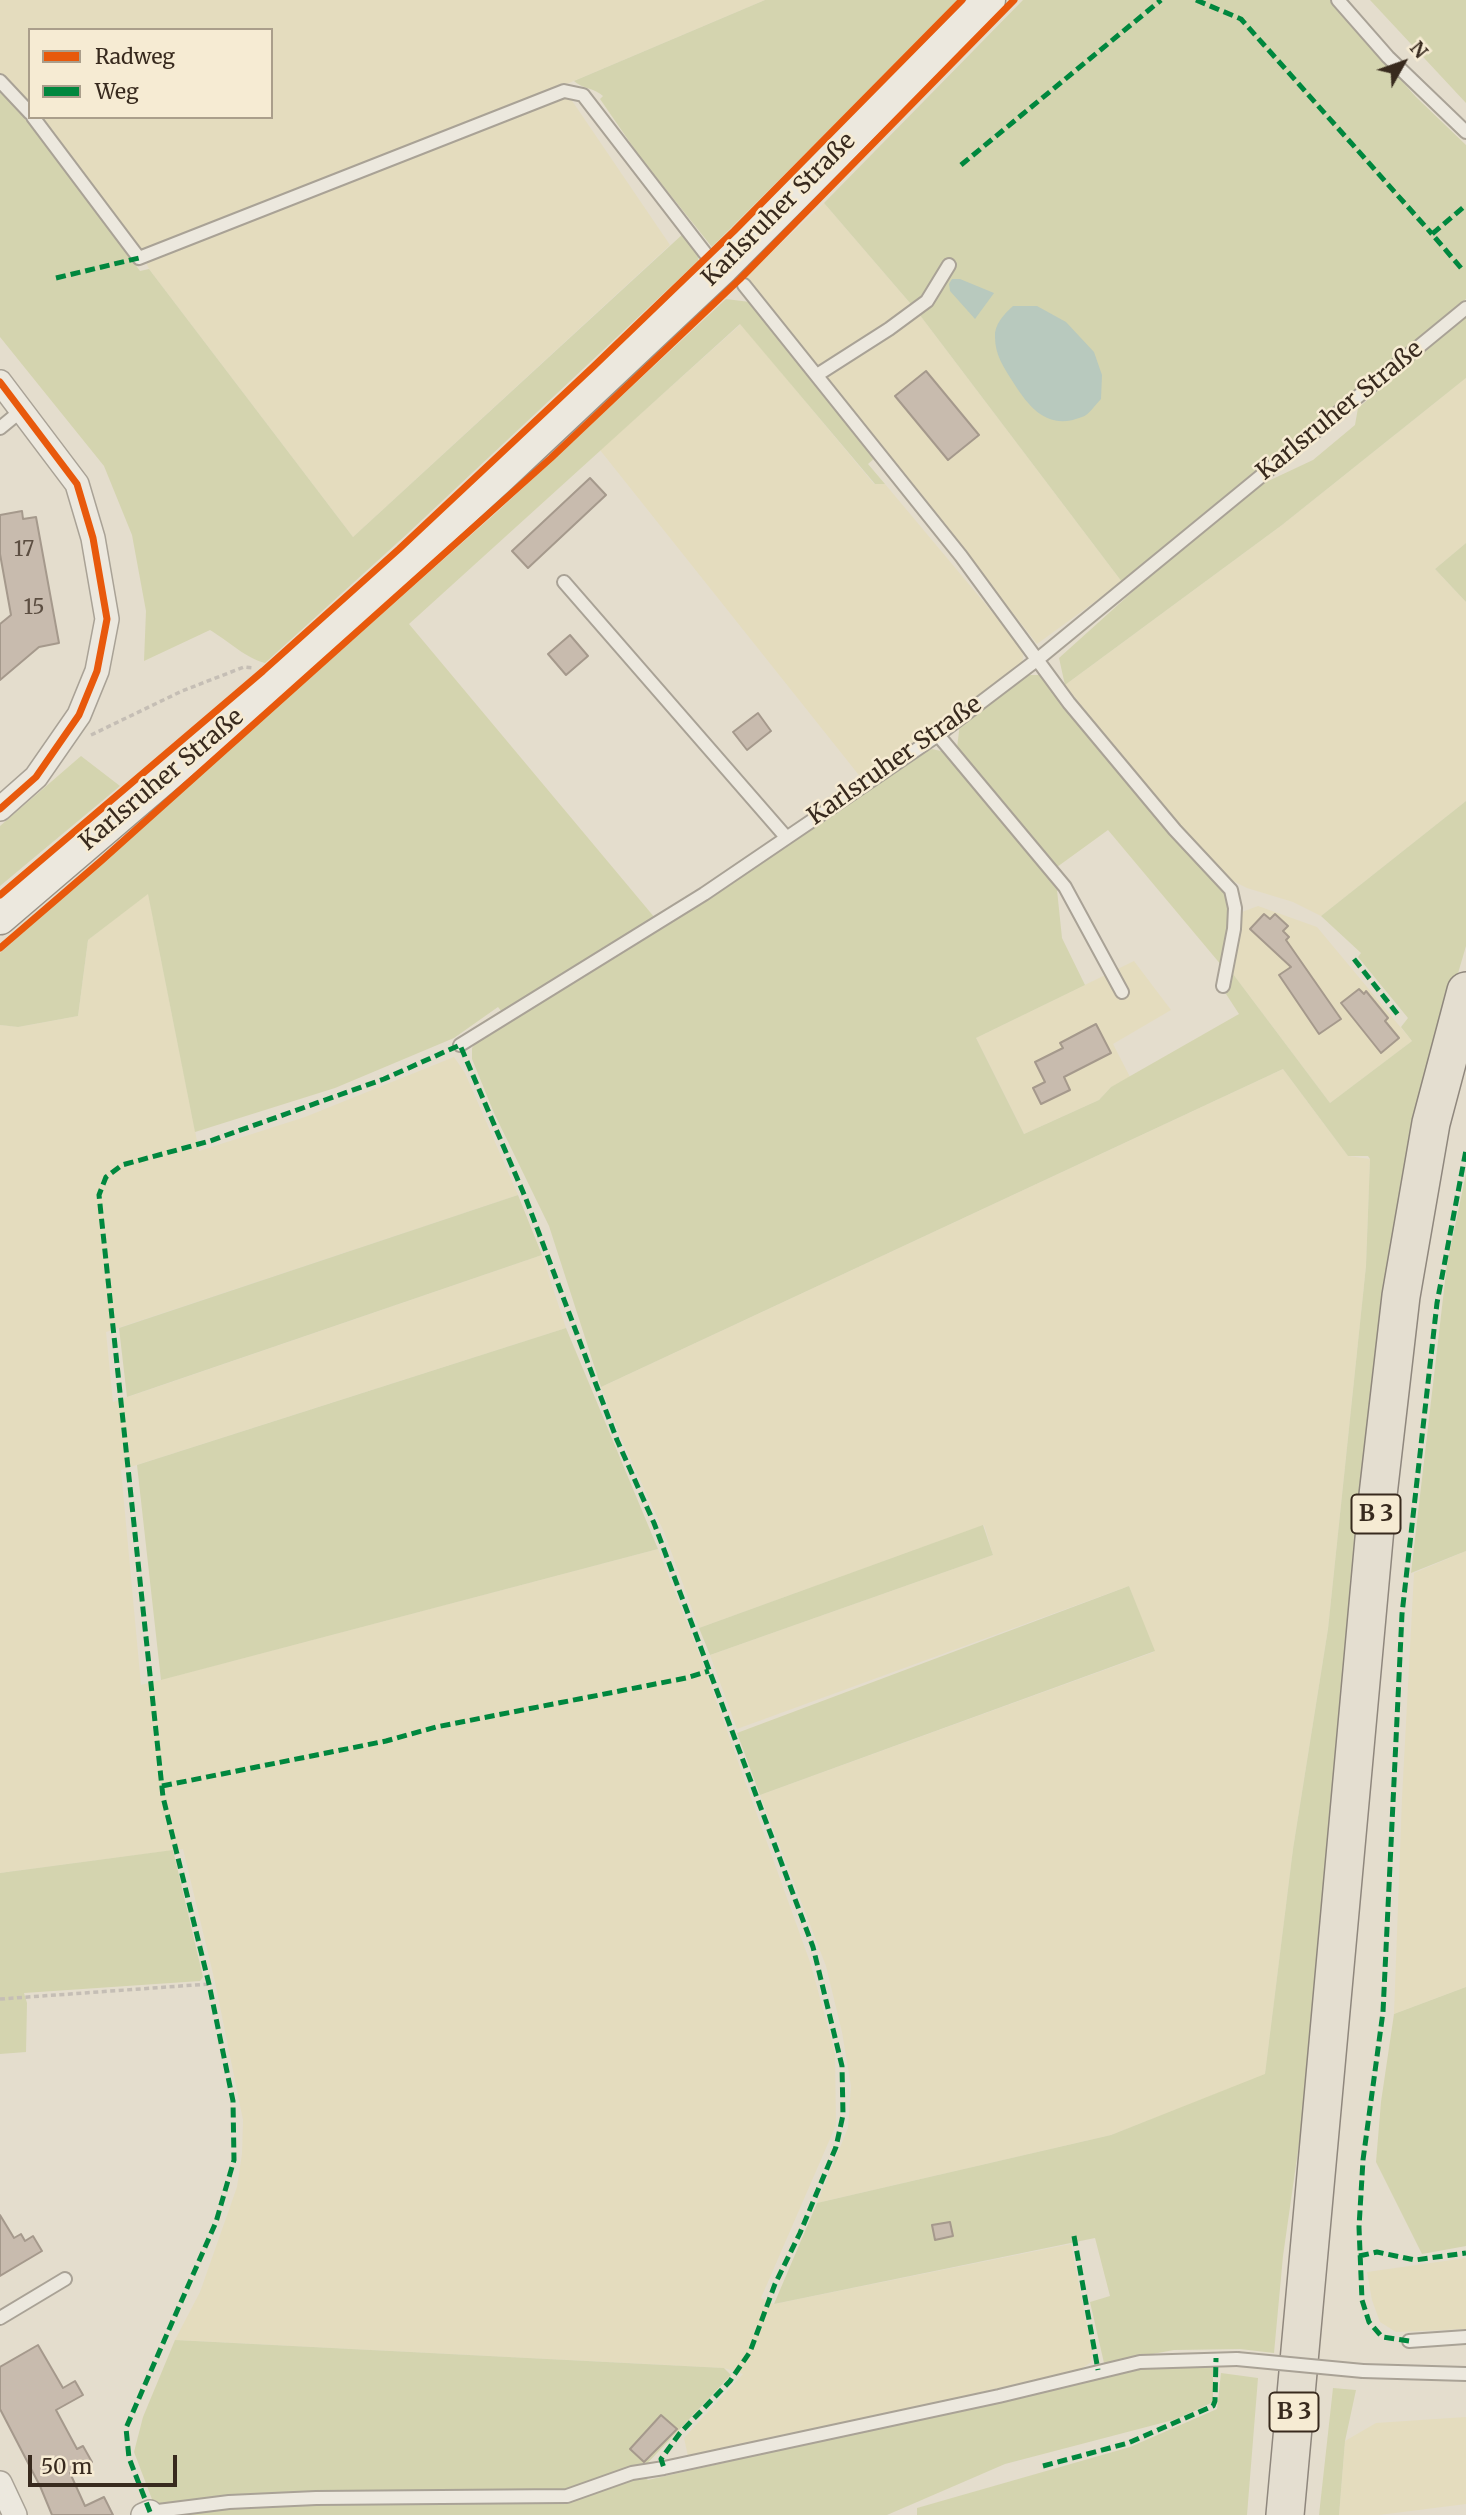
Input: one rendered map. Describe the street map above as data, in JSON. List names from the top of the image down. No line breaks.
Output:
{"streets":{"main road":["Karlsruher Straße","B 3"]},"house_numbers":["17","15"],"legend":["Radweg","Weg"],"scale_bar":"50 m","north":"top right"}
